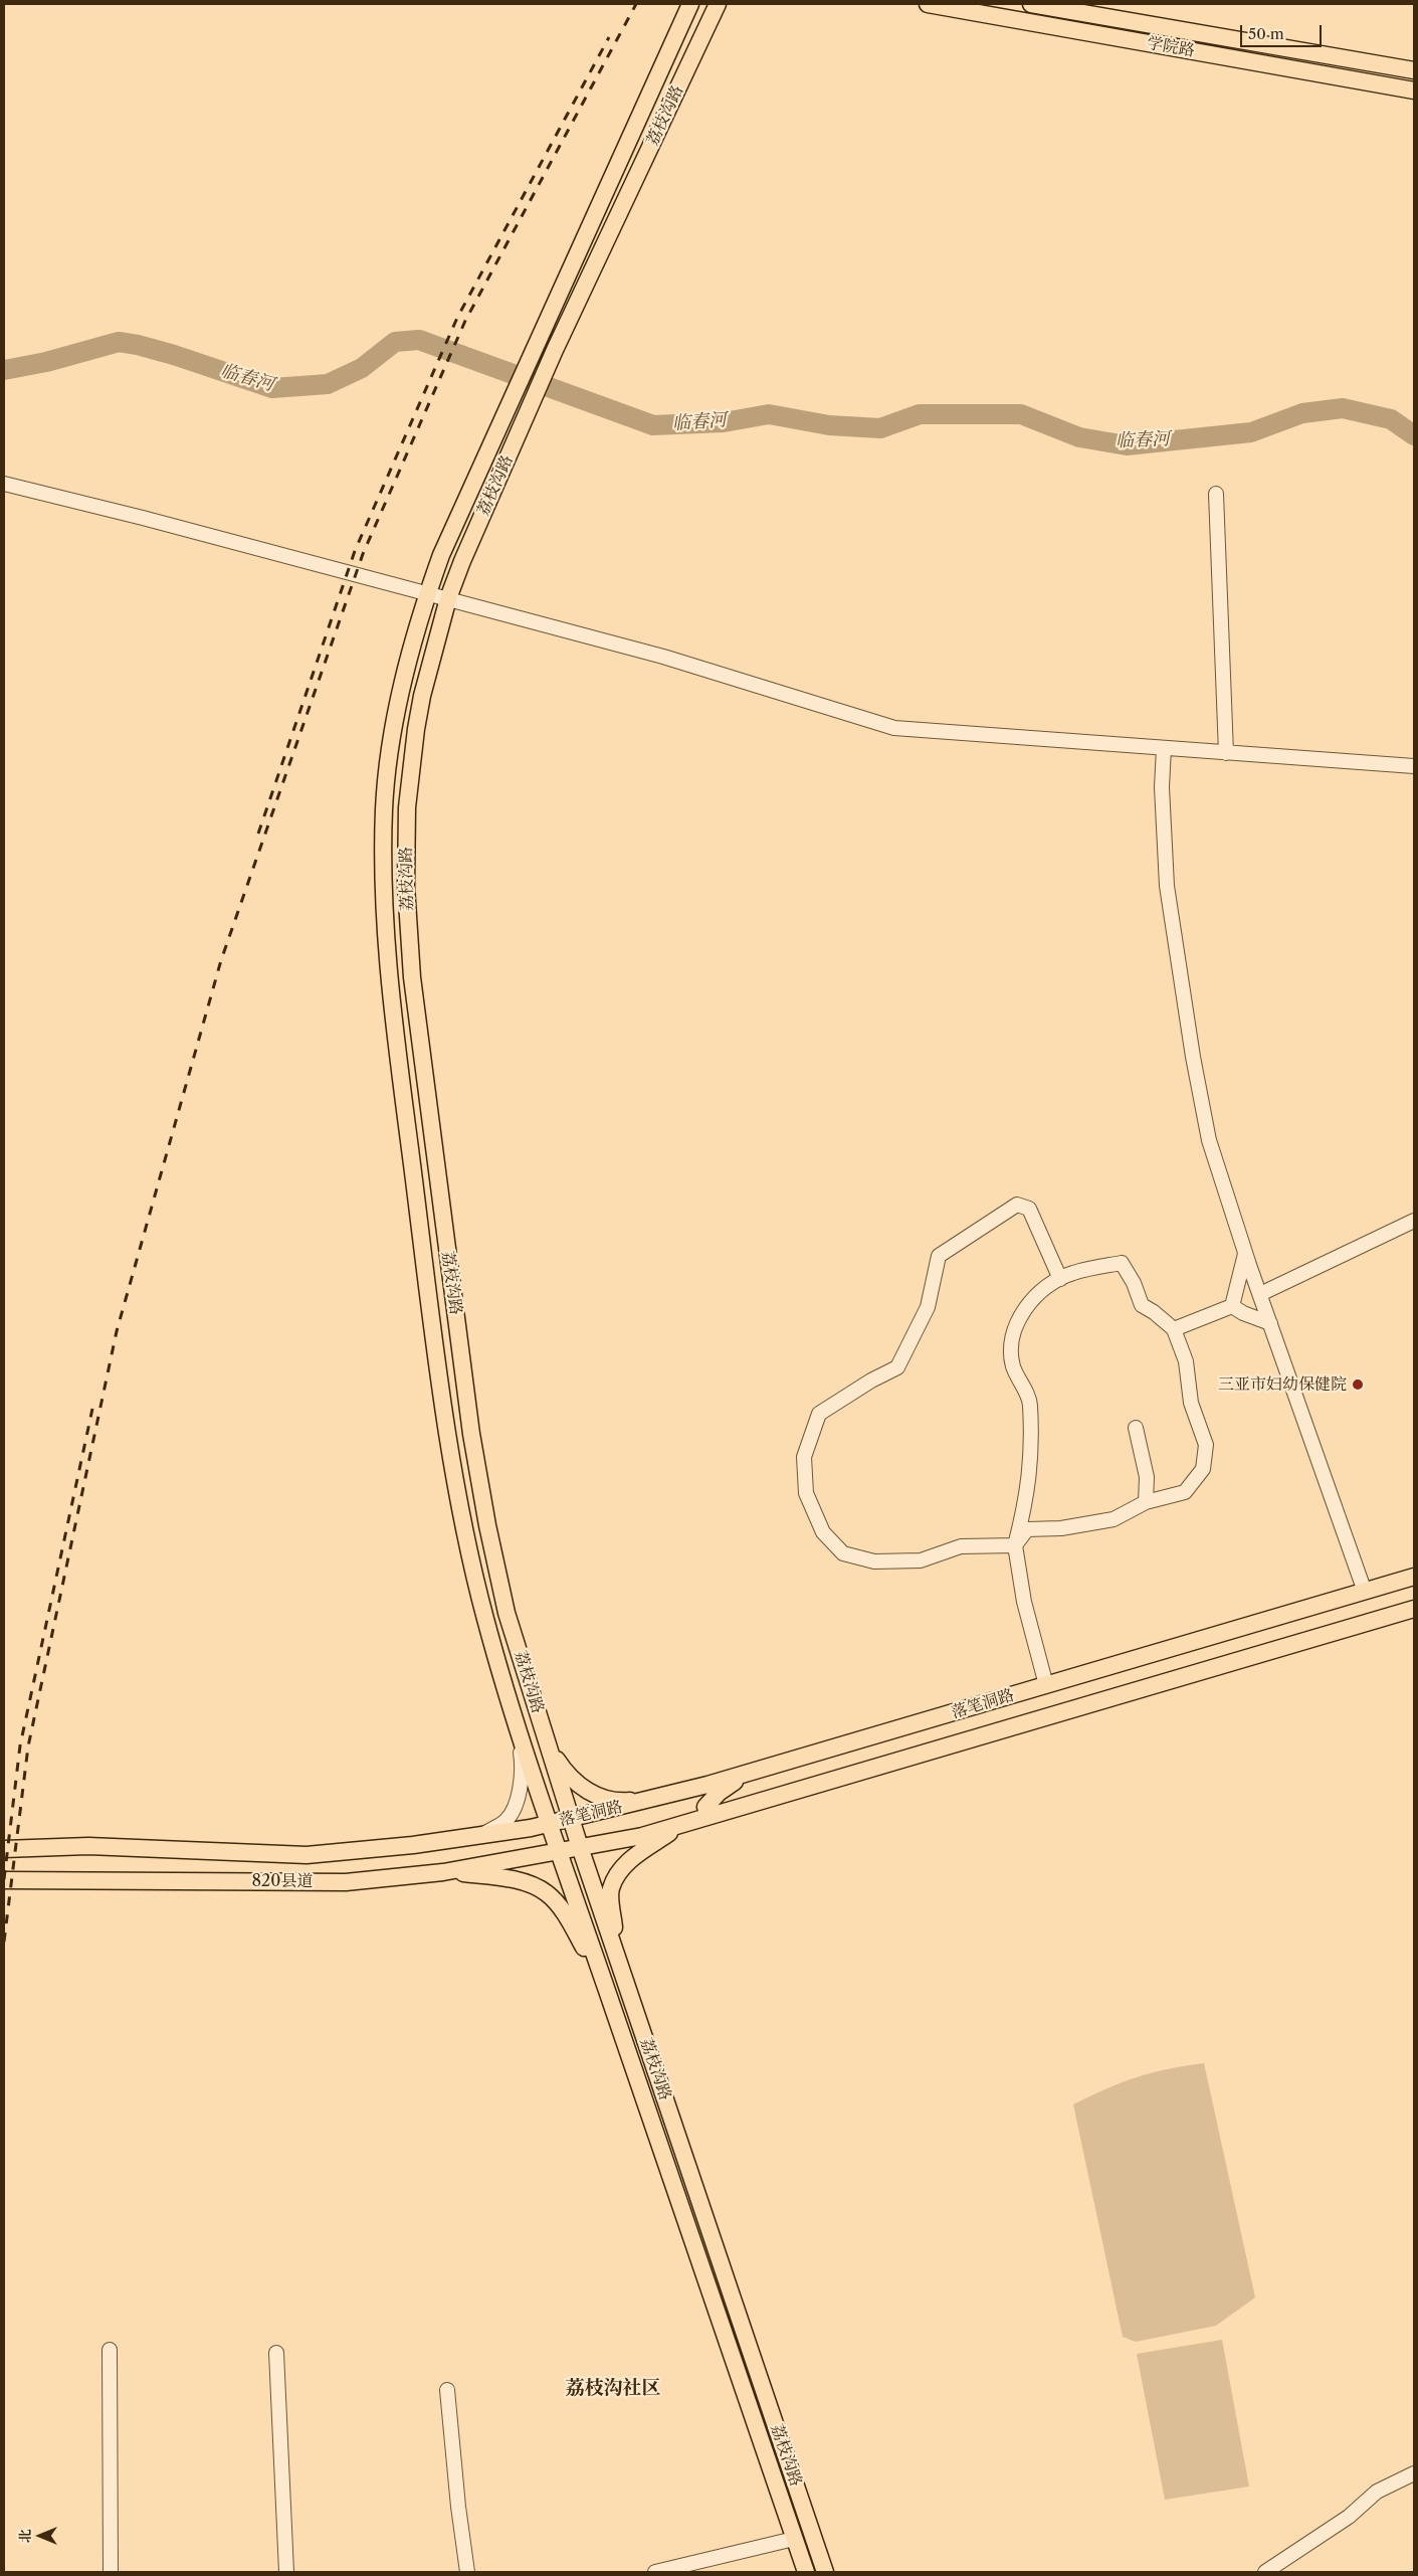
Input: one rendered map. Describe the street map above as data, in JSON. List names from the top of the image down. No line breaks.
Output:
{"streets":{"main road":["学院路","荔枝沟路","落笔洞路","820县道"]},"crossings":[["荔枝沟路","落笔洞路"],["荔枝沟路","820县道"],["落笔洞路","820县道"]],"districts":["荔枝沟社区"],"water":["临春河"],"places":["三亚市妇幼保健院"],"scale_bar":"50 m","north":"left"}
